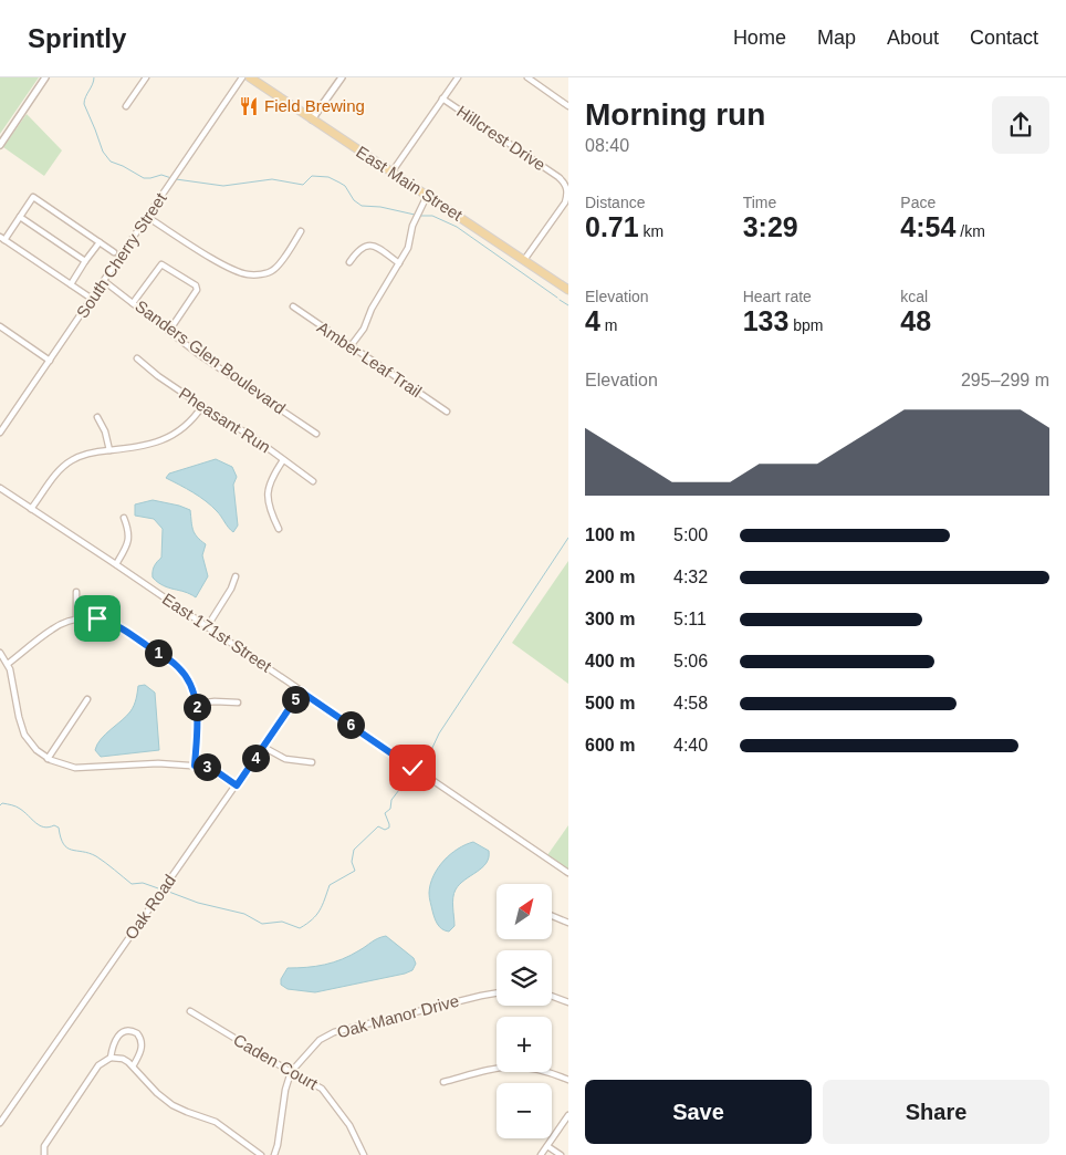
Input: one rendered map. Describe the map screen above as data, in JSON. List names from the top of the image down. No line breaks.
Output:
{"streets":{"main road":["East Main Street"],"street":["Hillcrest Drive","South Cherry Street","Sanders Glen Boulevard","Amber Leaf Trail","Pheasant Run","East 171st Street","Oak Road","Oak Manor Drive","Caden Court"]},"crossings":[["Hillcrest Drive","East Main Street"],["South Cherry Street","Sanders Glen Boulevard"],["East 171st Street","Oak Road"],["Oak Manor Drive","Caden Court"]],"places":{"restaurant":["Field Brewing"]},"north":"top right","page":{"header":"Sprintly","nav":["Home","Map","About","Contact"],"heading":["Morning run","08:40"],"stats":[["Distance","0.71 km"],["Time","3:29"],["Pace","4:54 /km"],["Elevation","4 m"],["Heart rate","133 bpm"],["kcal","48"]],"chart":["Elevation","295–299 m"],"list":[{"name":"100 m","note":"5:00"},{"name":"200 m","note":"4:32"},{"name":"300 m","note":"5:11"},{"name":"400 m","note":"5:06"},{"name":"500 m","note":"4:58"},{"name":"600 m","note":"4:40"}],"pins":["1","5","2","6","4","3"],"map_buttons":["+","−"],"buttons":["Save","Share"]}}
